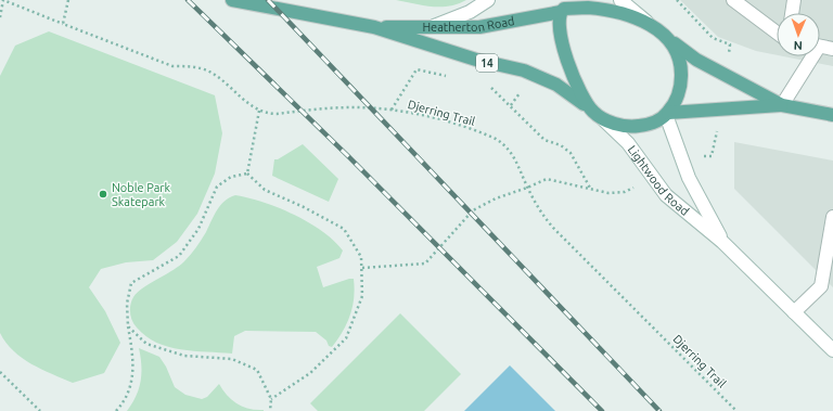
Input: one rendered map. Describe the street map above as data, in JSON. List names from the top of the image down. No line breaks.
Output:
{"streets":{"main road":["Heatherton Road","14","Lightwood Road"],"path":["Djerring Trail"]},"crossings":[["Heatherton Road","14"],["Heatherton Road","Lightwood Road"],["14","Lightwood Road"]],"places":["Noble Park Skatepark"],"north":"bottom"}
